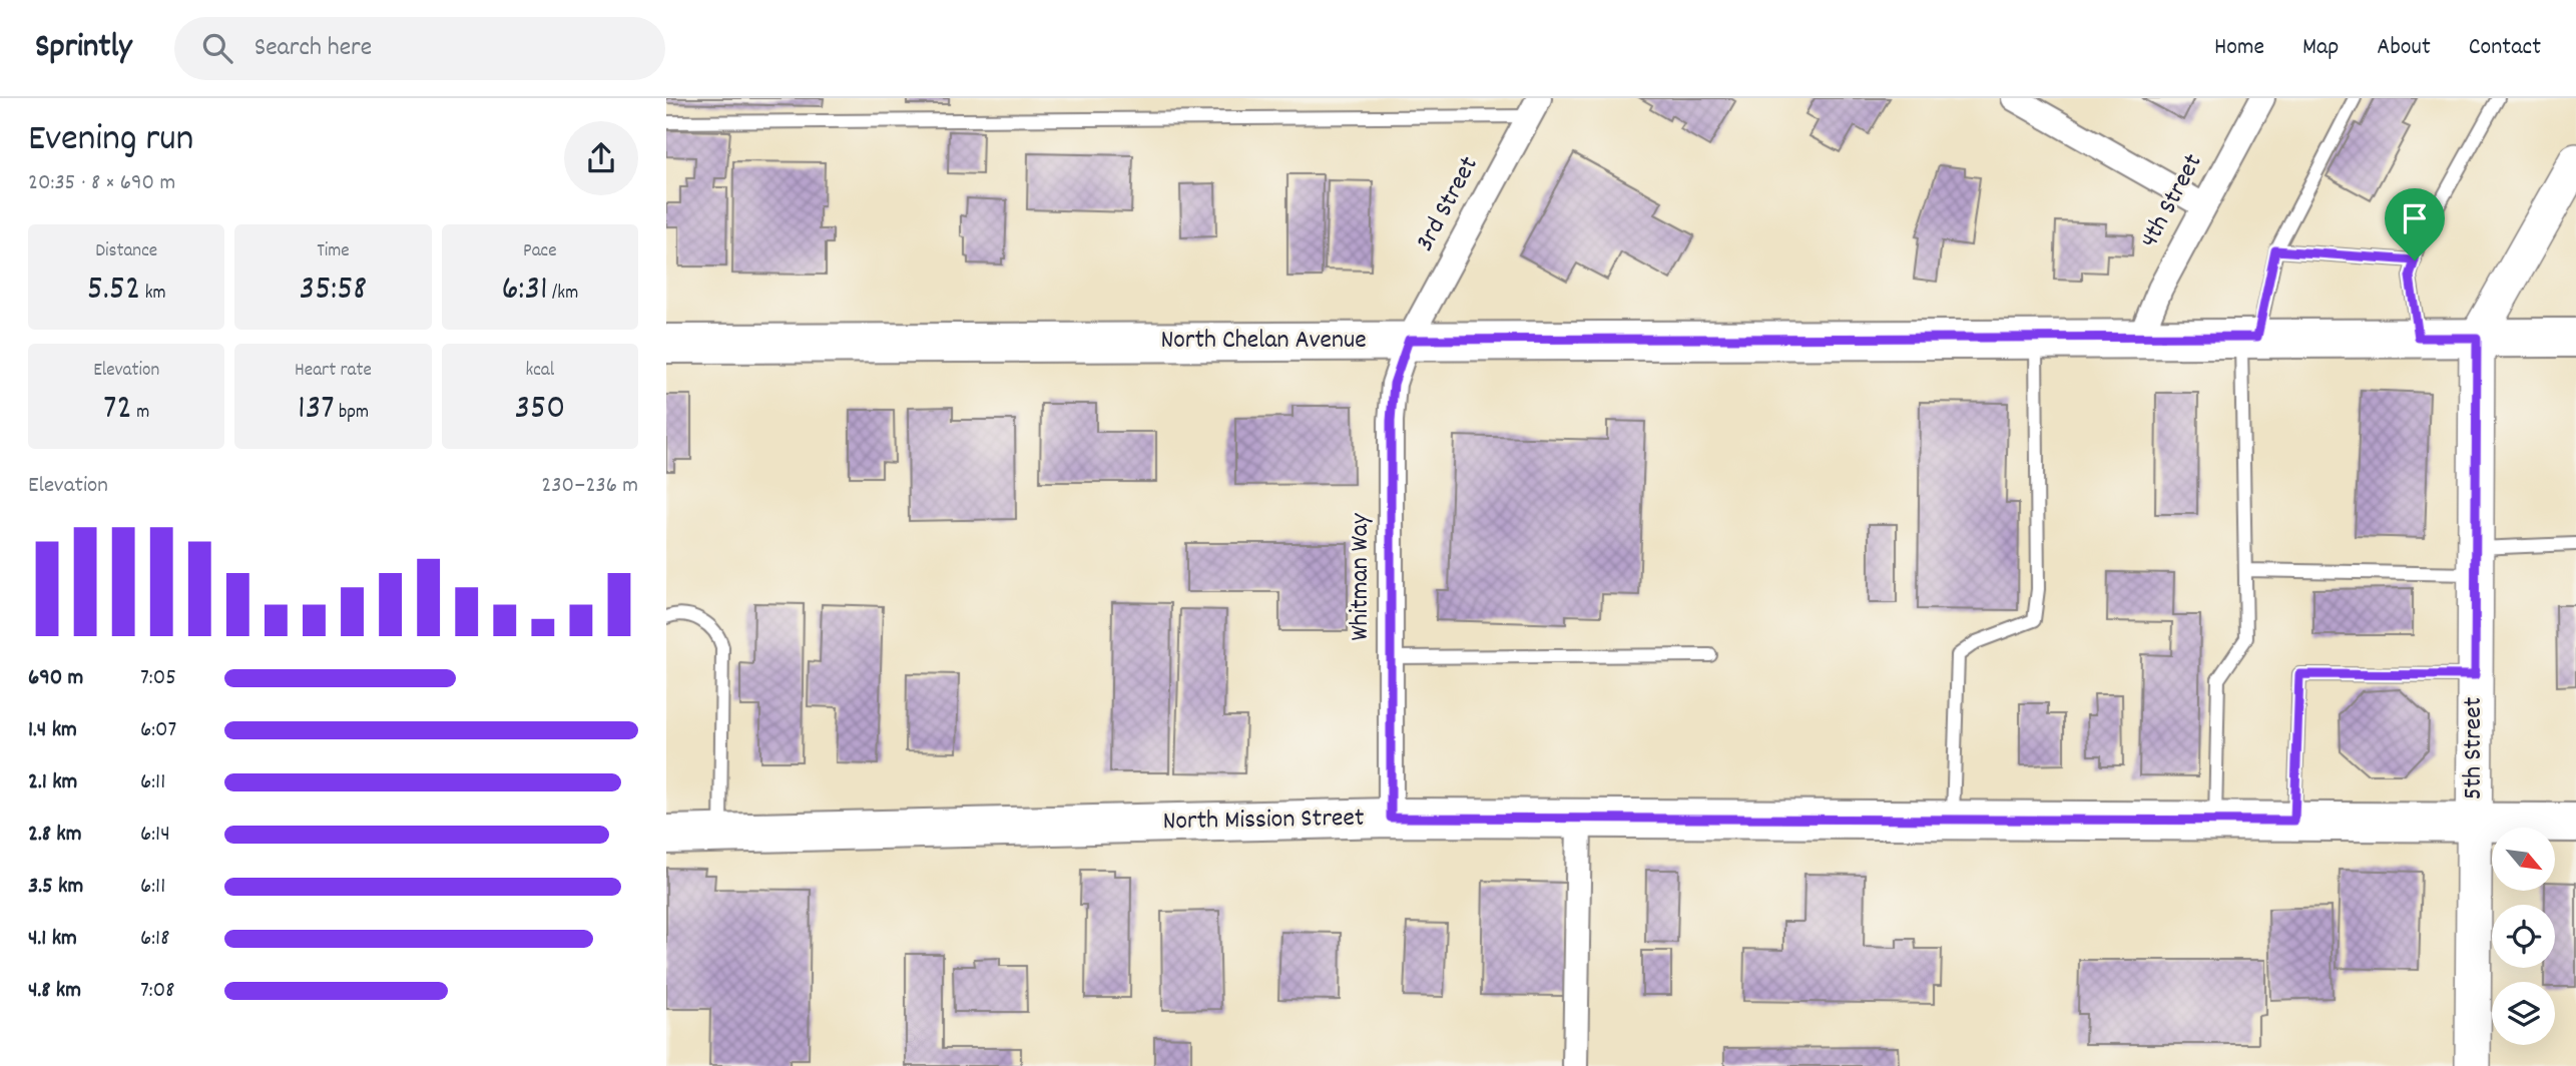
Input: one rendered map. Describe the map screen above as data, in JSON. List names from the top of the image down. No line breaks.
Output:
{"streets":{"main road":["North Chelan Avenue","5th Street","North Mission Street"],"street":["4th Street","3rd Street","Whitman Way"]},"crossings":[["4th Street","North Chelan Avenue"],["3rd Street","North Chelan Avenue"],["3rd Street","Whitman Way"],["North Chelan Avenue","Whitman Way"],["North Chelan Avenue","5th Street"],["Whitman Way","North Mission Street"],["5th Street","North Mission Street"]],"north":"bottom right","page":{"header":"Sprintly","search":"Search here","nav":["Home","Map","About","Contact"],"heading":["Evening run","20:35 · 8 × 690 m"],"stats":[["Distance","5.52 km"],["Time","35:58"],["Pace","6:31 /km"],["Elevation","72 m"],["Heart rate","137 bpm"],["kcal","350"]],"chart":["Elevation","230–236 m"],"list":[{"name":"690 m","note":"7:05"},{"name":"1.4 km","note":"6:07"},{"name":"2.1 km","note":"6:11"},{"name":"2.8 km","note":"6:14"},{"name":"3.5 km","note":"6:11"},{"name":"4.1 km","note":"6:18"},{"name":"4.8 km","note":"7:08"}]}}
